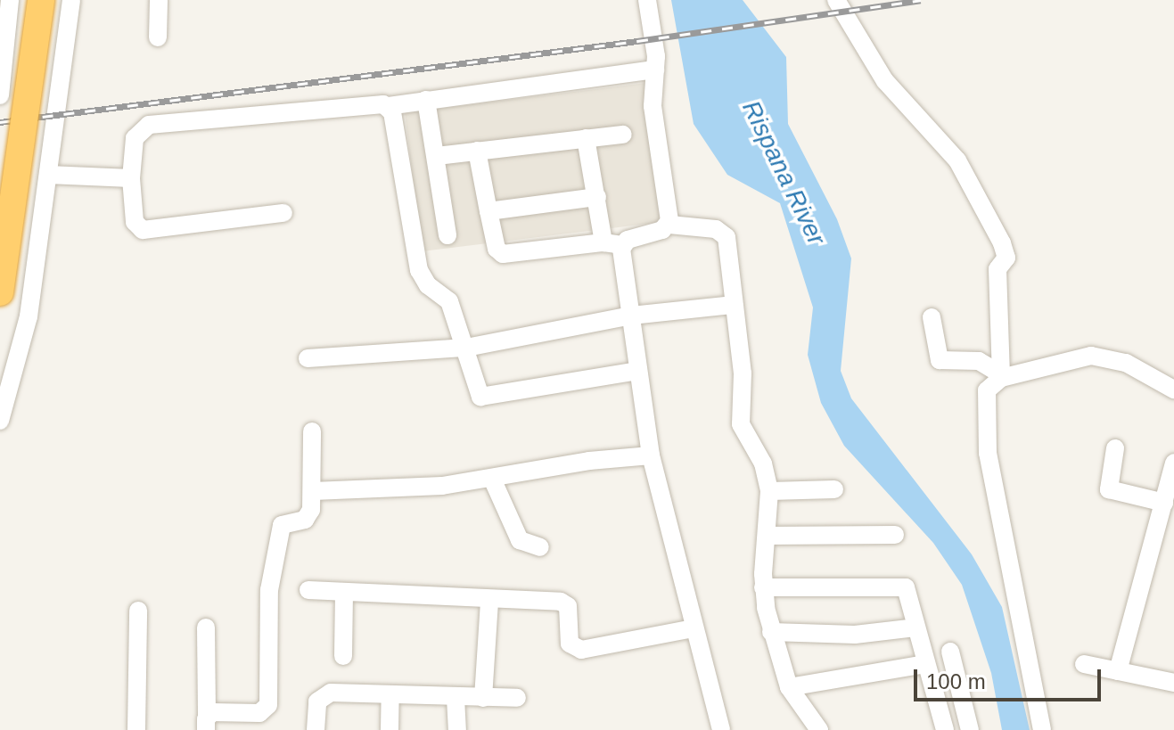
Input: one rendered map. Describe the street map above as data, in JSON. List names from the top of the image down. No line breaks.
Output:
{"water":["Rispana River"],"scale_bar":"100 m"}
